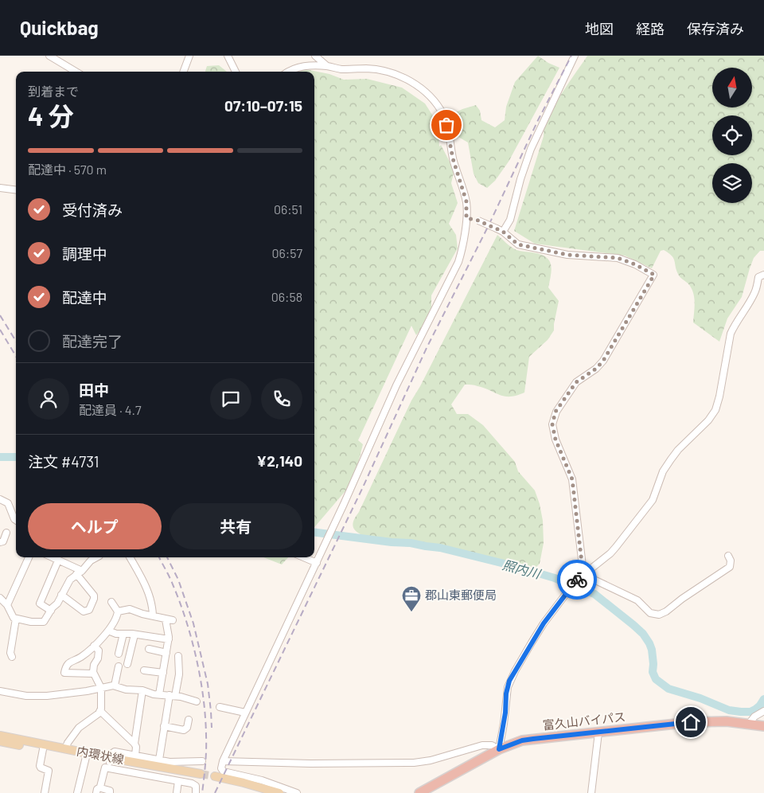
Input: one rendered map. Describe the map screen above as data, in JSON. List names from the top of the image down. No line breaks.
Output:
{"streets":{"highway":["富久山バイパス"],"main road":["内環状線"]},"water":["照内川"],"places":{"office":["郡山東郵便局"]},"north":"top","page":{"header":"Quickbag","nav":["地図","経路","保存済み"],"heading":["4 分","到着まで","07:10–07:15"],"panel":["田中","配達員 · 4.7","注文 #4731","¥2,140"],"bar":"配達中 · 570 m","list":[["受付済み","06:51"],["調理中","06:57"],["配達中","06:58"],"配達完了"],"buttons":["ヘルプ","共有"]}}
